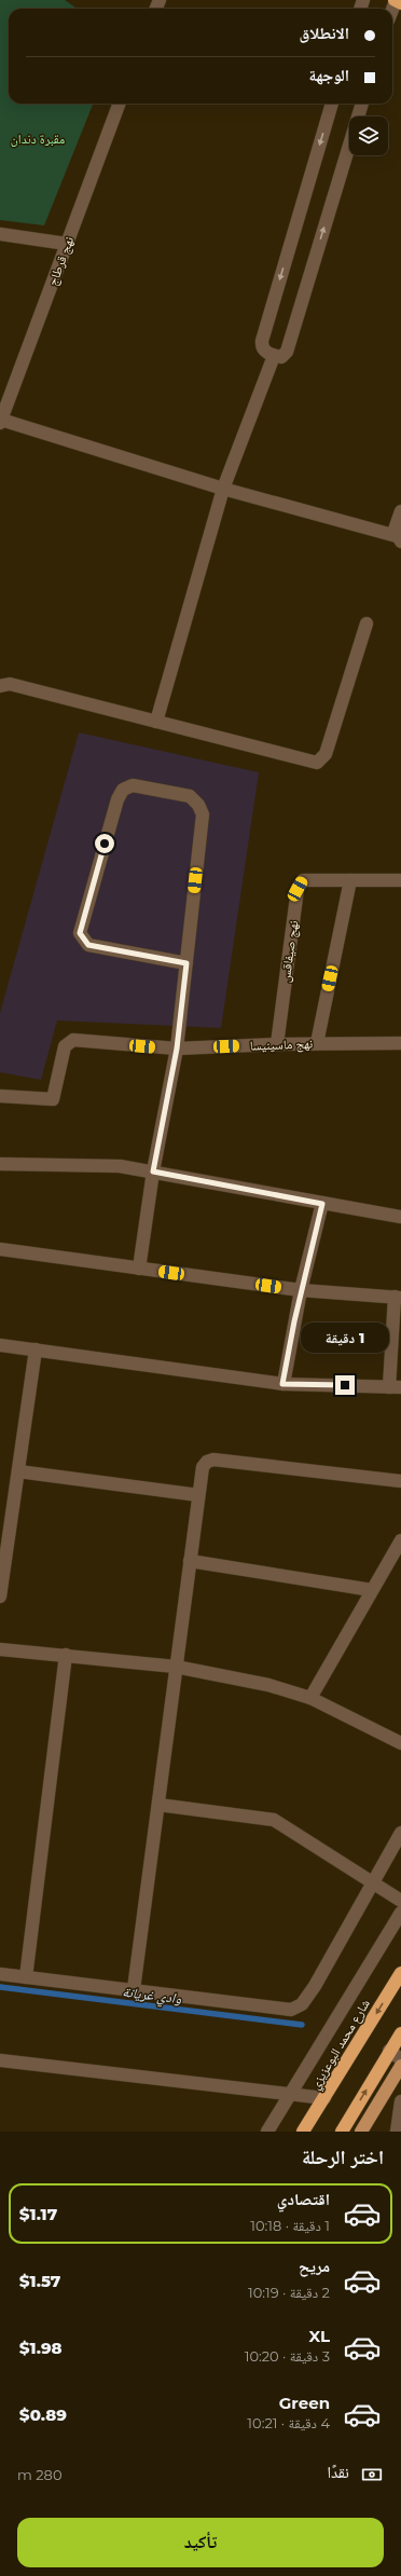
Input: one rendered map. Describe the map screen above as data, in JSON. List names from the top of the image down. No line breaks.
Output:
{"streets":{"highway":["شارع محمد البوعزيزي"],"street":["نهج قرطاج","نهج صيفاقس","نهج ماسينيسا"]},"crossings":[["نهج صيفاقس","نهج ماسينيسا"]],"water":["وادي غريانة"],"parks":["مقبرة دندان"],"page":{"banner":["الانطلاق","الوجهة"],"bubble":"1 دقيقة","heading":"اختر الرحلة","list":[{"name":"اقتصادي","note":"1 دقيقة · 10:18","value":"$1.17"},{"name":"مريح","note":"2 دقيقة · 10:19","value":"$1.57"},{"name":"XL","note":"3 دقيقة · 10:20","value":"$1.98"},{"name":"Green","note":"4 دقيقة · 10:21","value":"$0.89"}],"pay":["نقدًا","280 m"],"buttons":"تأكيد"}}
